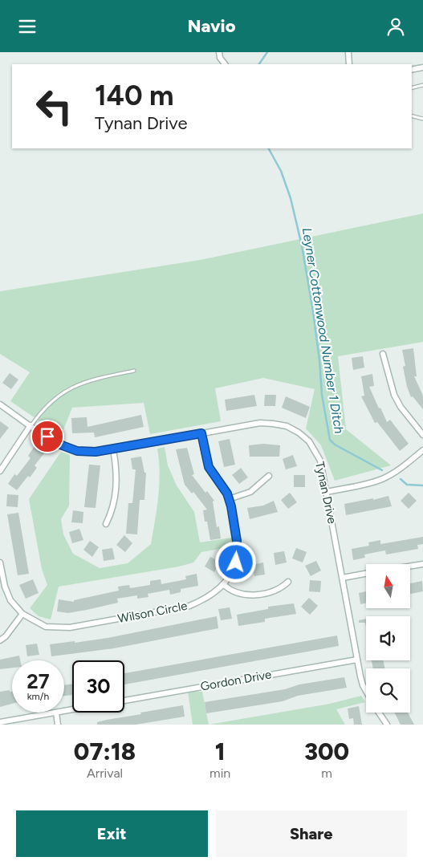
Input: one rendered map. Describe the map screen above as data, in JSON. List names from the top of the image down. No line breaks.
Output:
{"streets":{"street":["Tynan Drive","Wilson Circle","Gordon Drive"]},"crossings":[["Tynan Drive","Wilson Circle"],["Tynan Drive","Gordon Drive"]],"water":["Leyner Cottonwood Number 1 Ditch"],"north":"top","page":{"header":"Navio","turn":["140 m","Tynan Drive"],"speed":"27 km/h","limit":"30","eta":["07:18","Arrival","1","min","300","m"],"buttons":["Exit","Share"]}}
